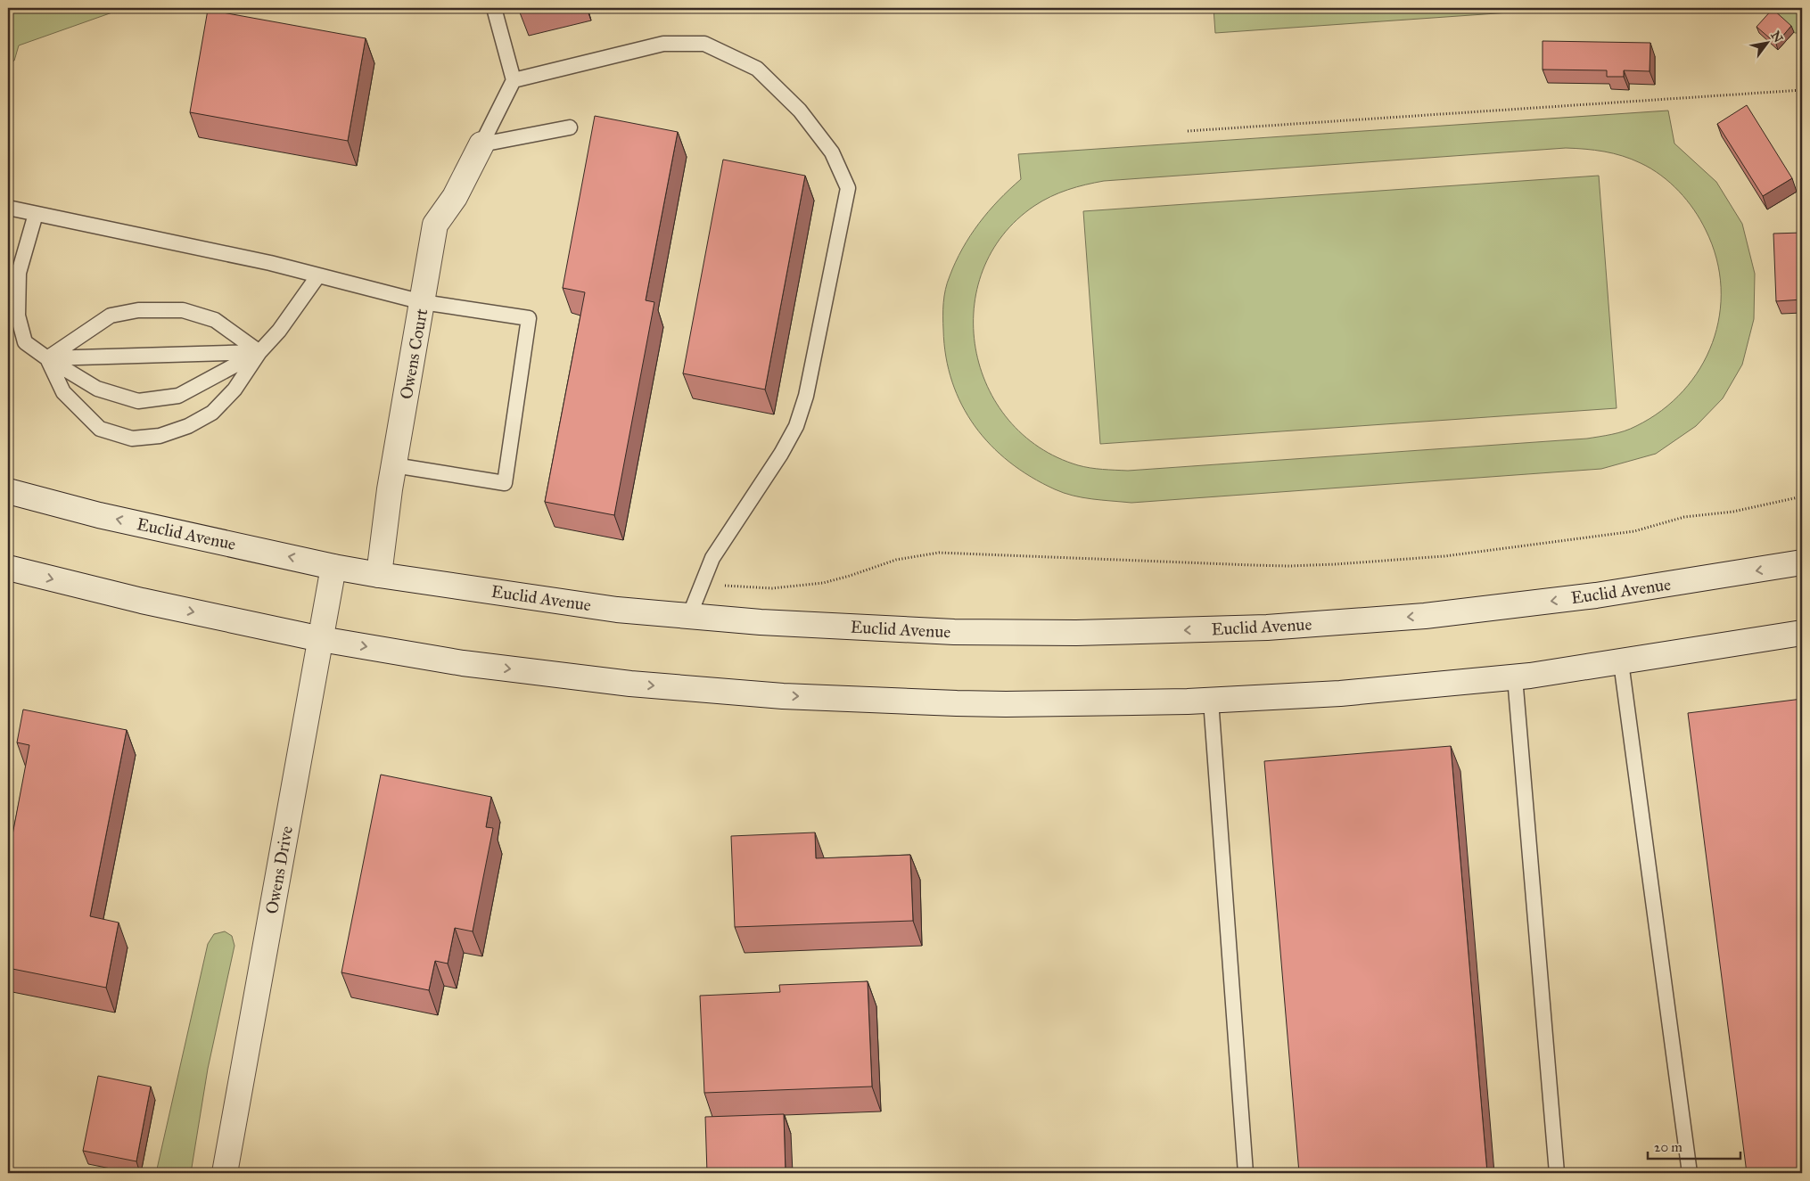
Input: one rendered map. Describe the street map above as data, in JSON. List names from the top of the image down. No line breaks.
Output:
{"streets":{"street":["Owens Court","Euclid Avenue","Owens Drive"]},"crossings":[["Owens Court","Euclid Avenue"],["Euclid Avenue","Owens Drive"]],"scale_bar":"20 m","north":"top right"}
